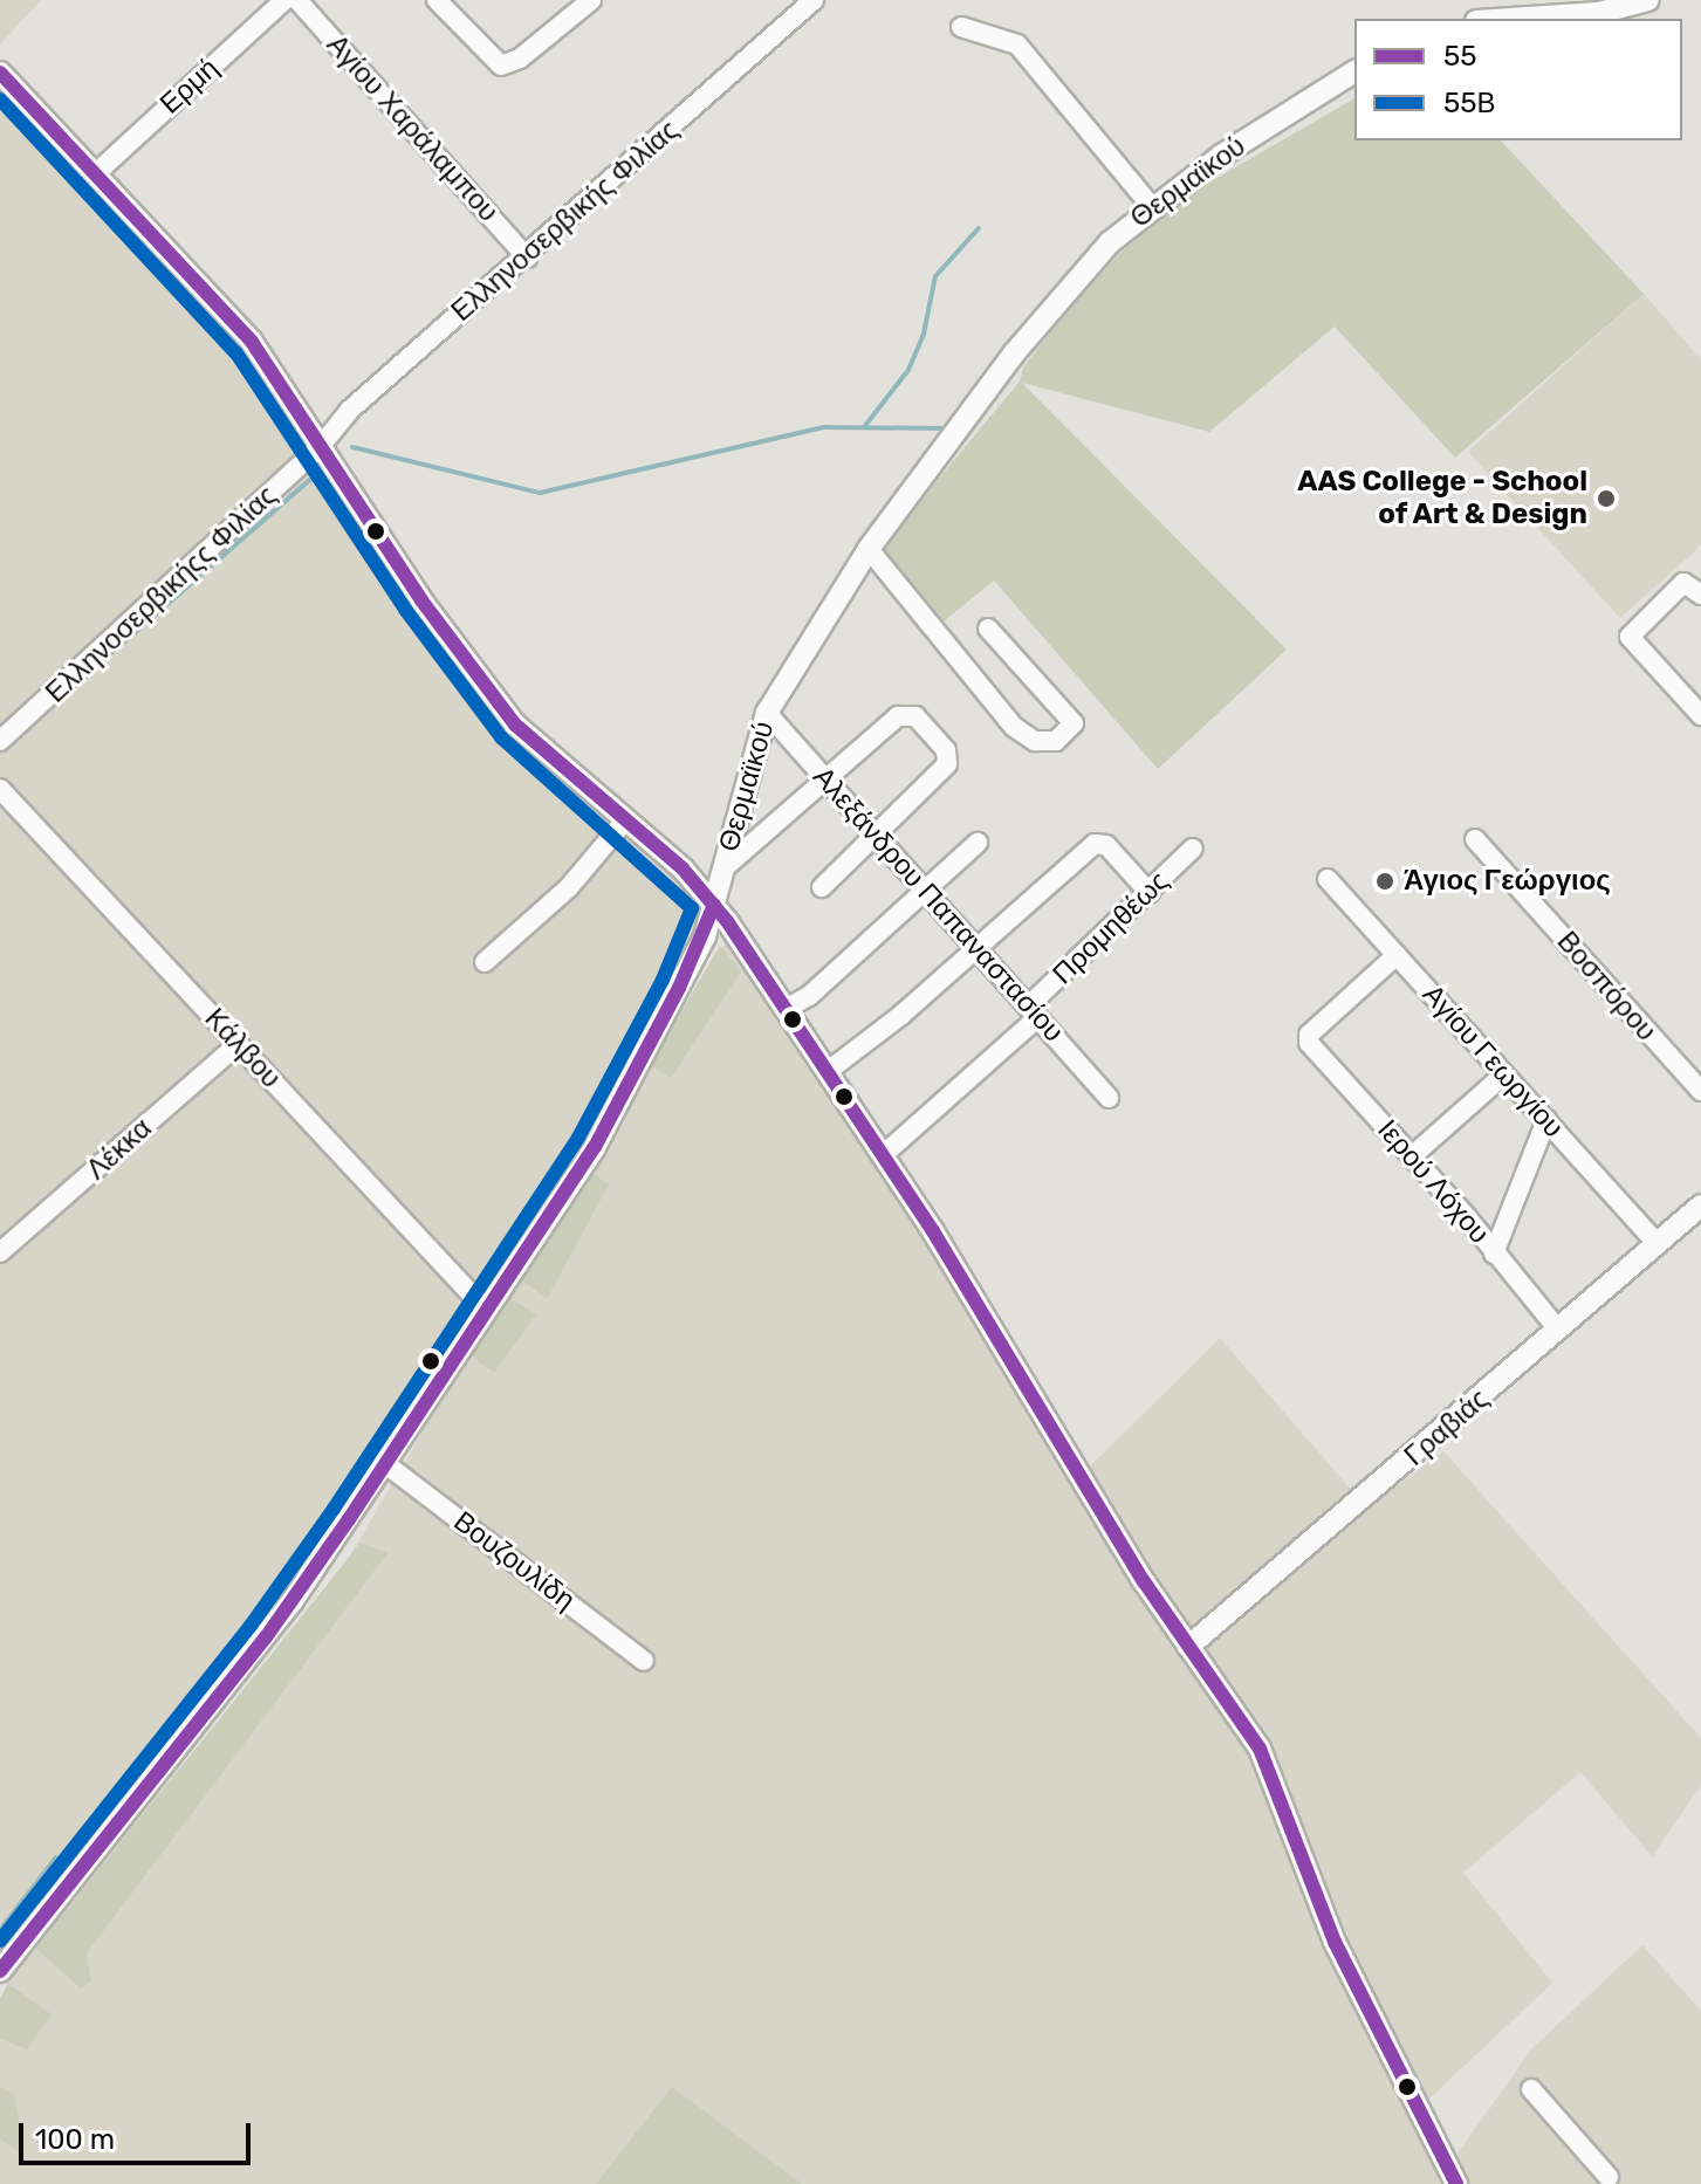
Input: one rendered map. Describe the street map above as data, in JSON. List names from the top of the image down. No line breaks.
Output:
{"streets":{"street":["Ερμή","Αγίου Χαράλαμπου","Θερμαϊκού","Ελληνοσερβικής Φιλίας","Ελληνοσερβικήςς Φιλίας","Αλεξάνδρου Παπαναστασίου","Προμηθέως","Βοσπόρου","Κάλβου","Αγίου Γεωργίου","Λέκκα","Ιερού Λόχου","Γραβιάς","Βουζουλίδη"]},"crossings":[["Αγίου Χαράλαμπου","Ελληνοσερβικής Φιλίας"],["Θερμαϊκού","Αλεξάνδρου Παπαναστασίου"],["Θερμαϊκού","Κάλβου"],["Θερμαϊκού","Βουζουλίδη"],["Ελληνοσερβικής Φιλίας","Ελληνοσερβικήςς Φιλίας"],["Αλεξάνδρου Παπαναστασίου","Προμηθέως"],["Κάλβου","Λέκκα"],["Αγίου Γεωργίου","Ιερού Λόχου"],["Αγίου Γεωργίου","Γραβιάς"],["Ιερού Λόχου","Γραβιάς"]],"places":["AAS College - School of Art & Design","Άγιος Γεώργιος"],"lines":["transit line 55","transit line 55Β"],"legend":["55","55Β"],"scale_bar":"100 m"}
